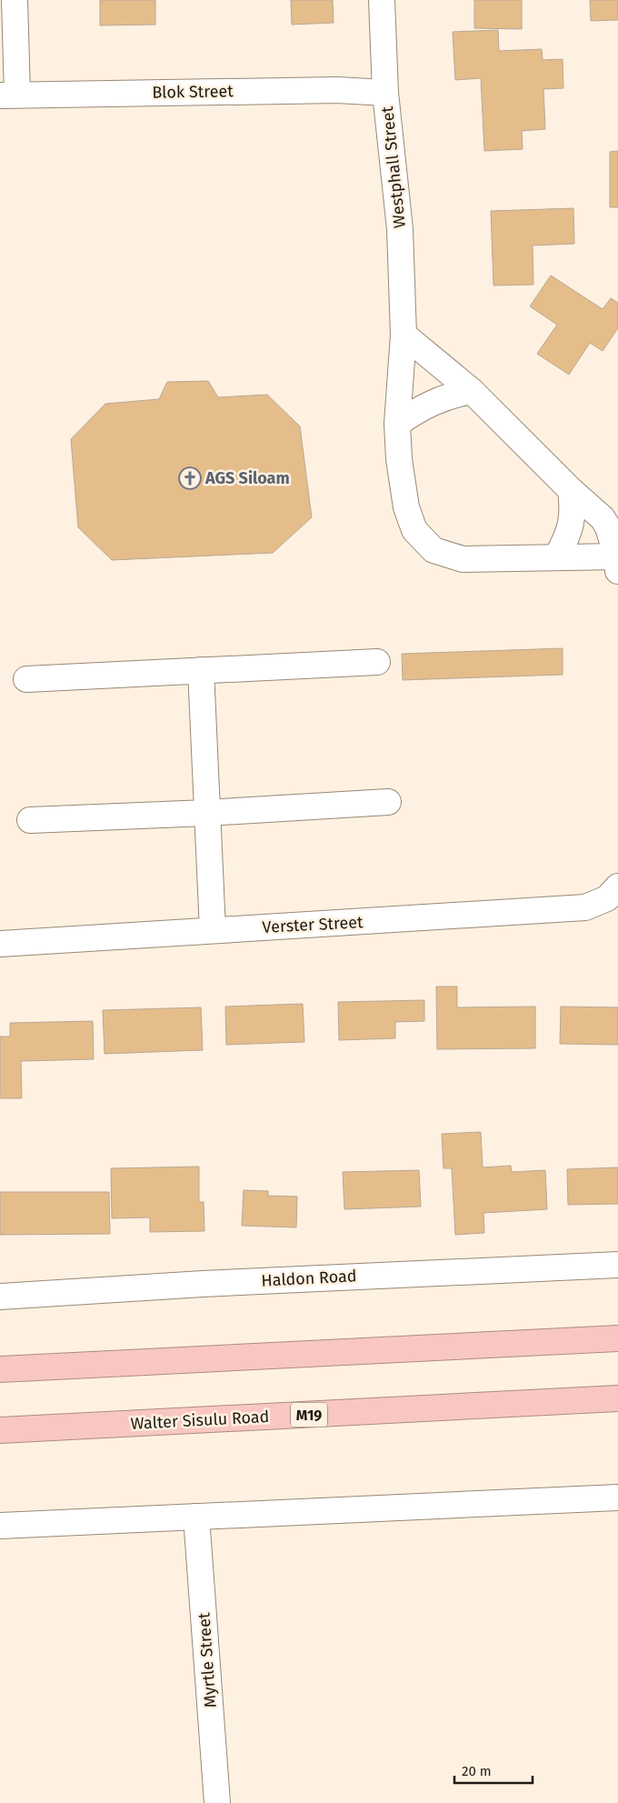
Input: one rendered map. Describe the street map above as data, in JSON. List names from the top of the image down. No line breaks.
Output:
{"streets":{"highway":["M19","Walter Sisulu Road"],"street":["Blok Street","Westphall Street","Verster Street","Haldon Road","Myrtle Street"]},"crossings":[["Blok Street","Westphall Street"]],"places":{"church":["AGS Siloam"]},"scale_bar":"20 m"}
